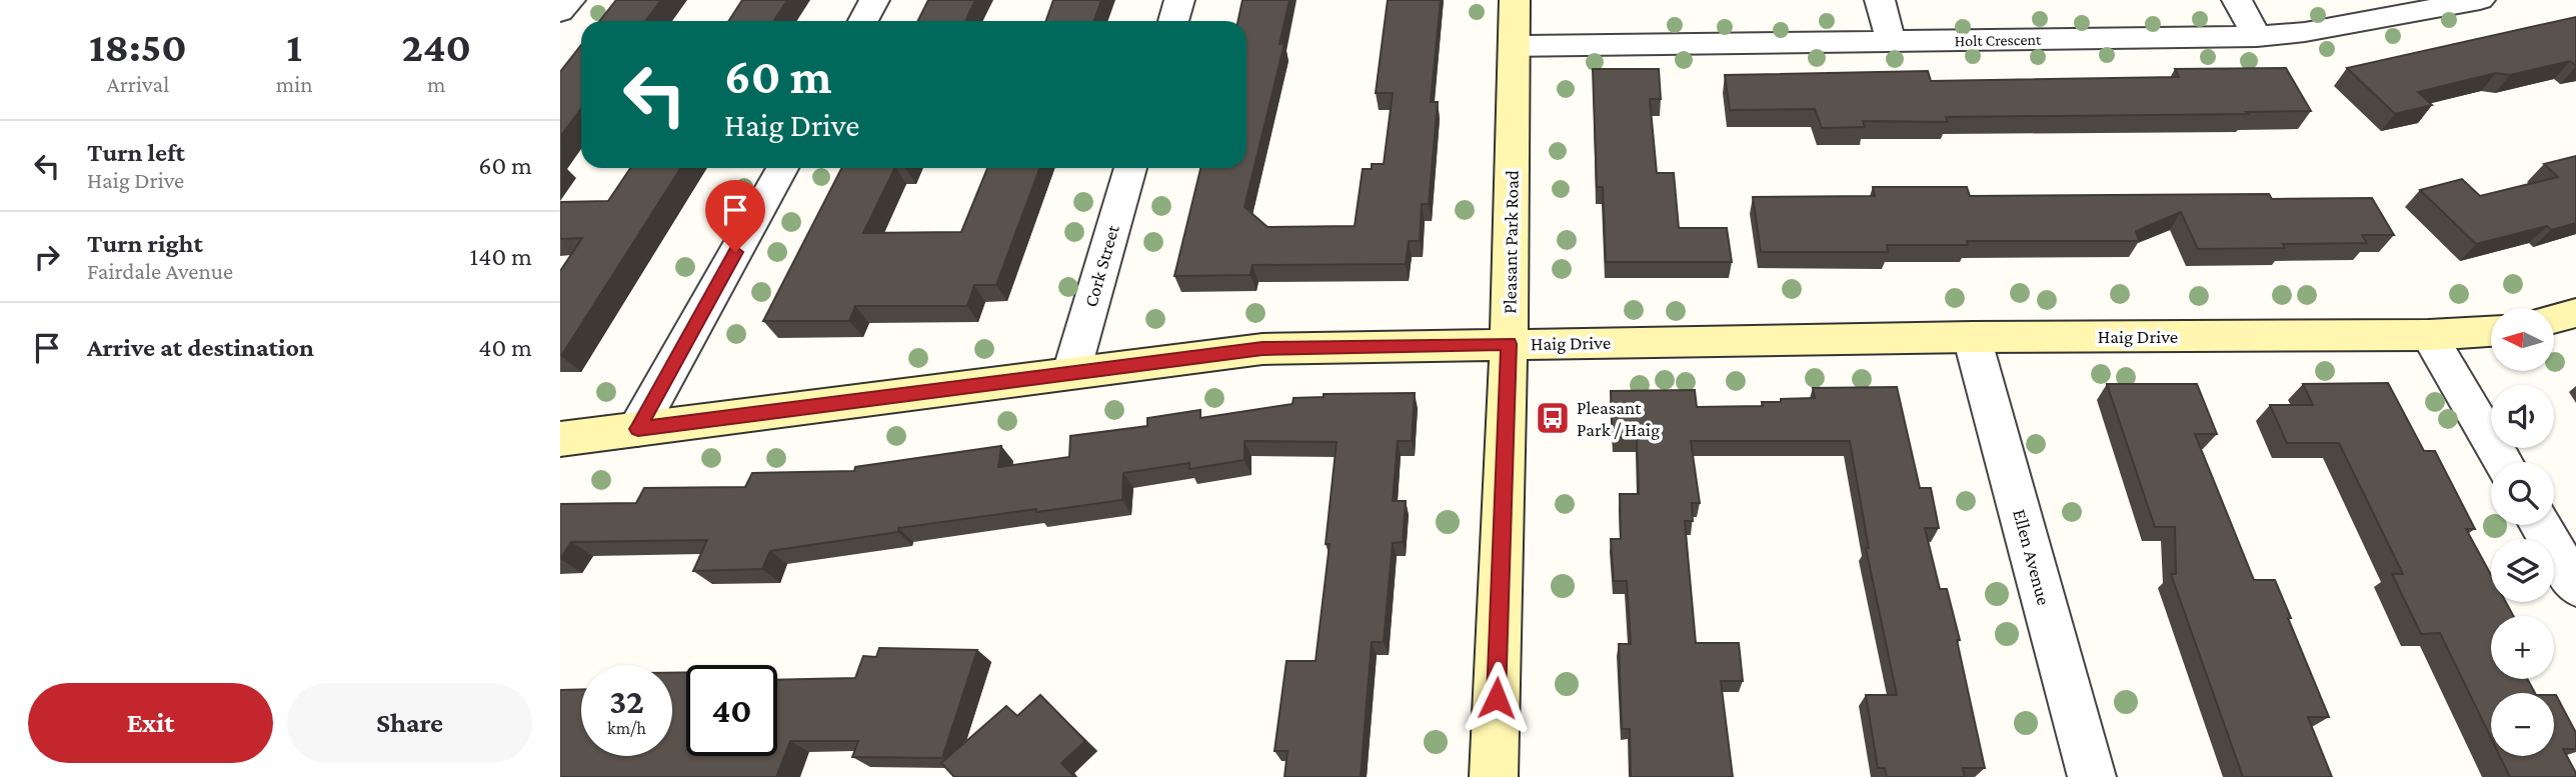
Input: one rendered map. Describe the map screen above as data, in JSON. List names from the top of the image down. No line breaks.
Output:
{"streets":{"street":["Holt Crescent","Pleasant Park Road","Cork Street","Haig Drive","Ellen Avenue"]},"crossings":[["Holt Crescent","Pleasant Park Road"],["Pleasant Park Road","Haig Drive"],["Cork Street","Haig Drive"],["Haig Drive","Ellen Avenue"]],"places":{"bus stop":["Pleasant Park / Haig"]},"north":"left","page":{"eta":["18:50","Arrival","1","min","240","m"],"turn":["60 m","Haig Drive"],"list":[{"name":"Turn left","note":"Haig Drive","value":"60 m"},{"name":"Turn right","note":"Fairdale Avenue","value":"140 m"},{"name":"Arrive at destination","value":"40 m"}],"map_buttons":["+","−"],"speed":"32 km/h","limit":"40","buttons":["Exit","Share"]}}
